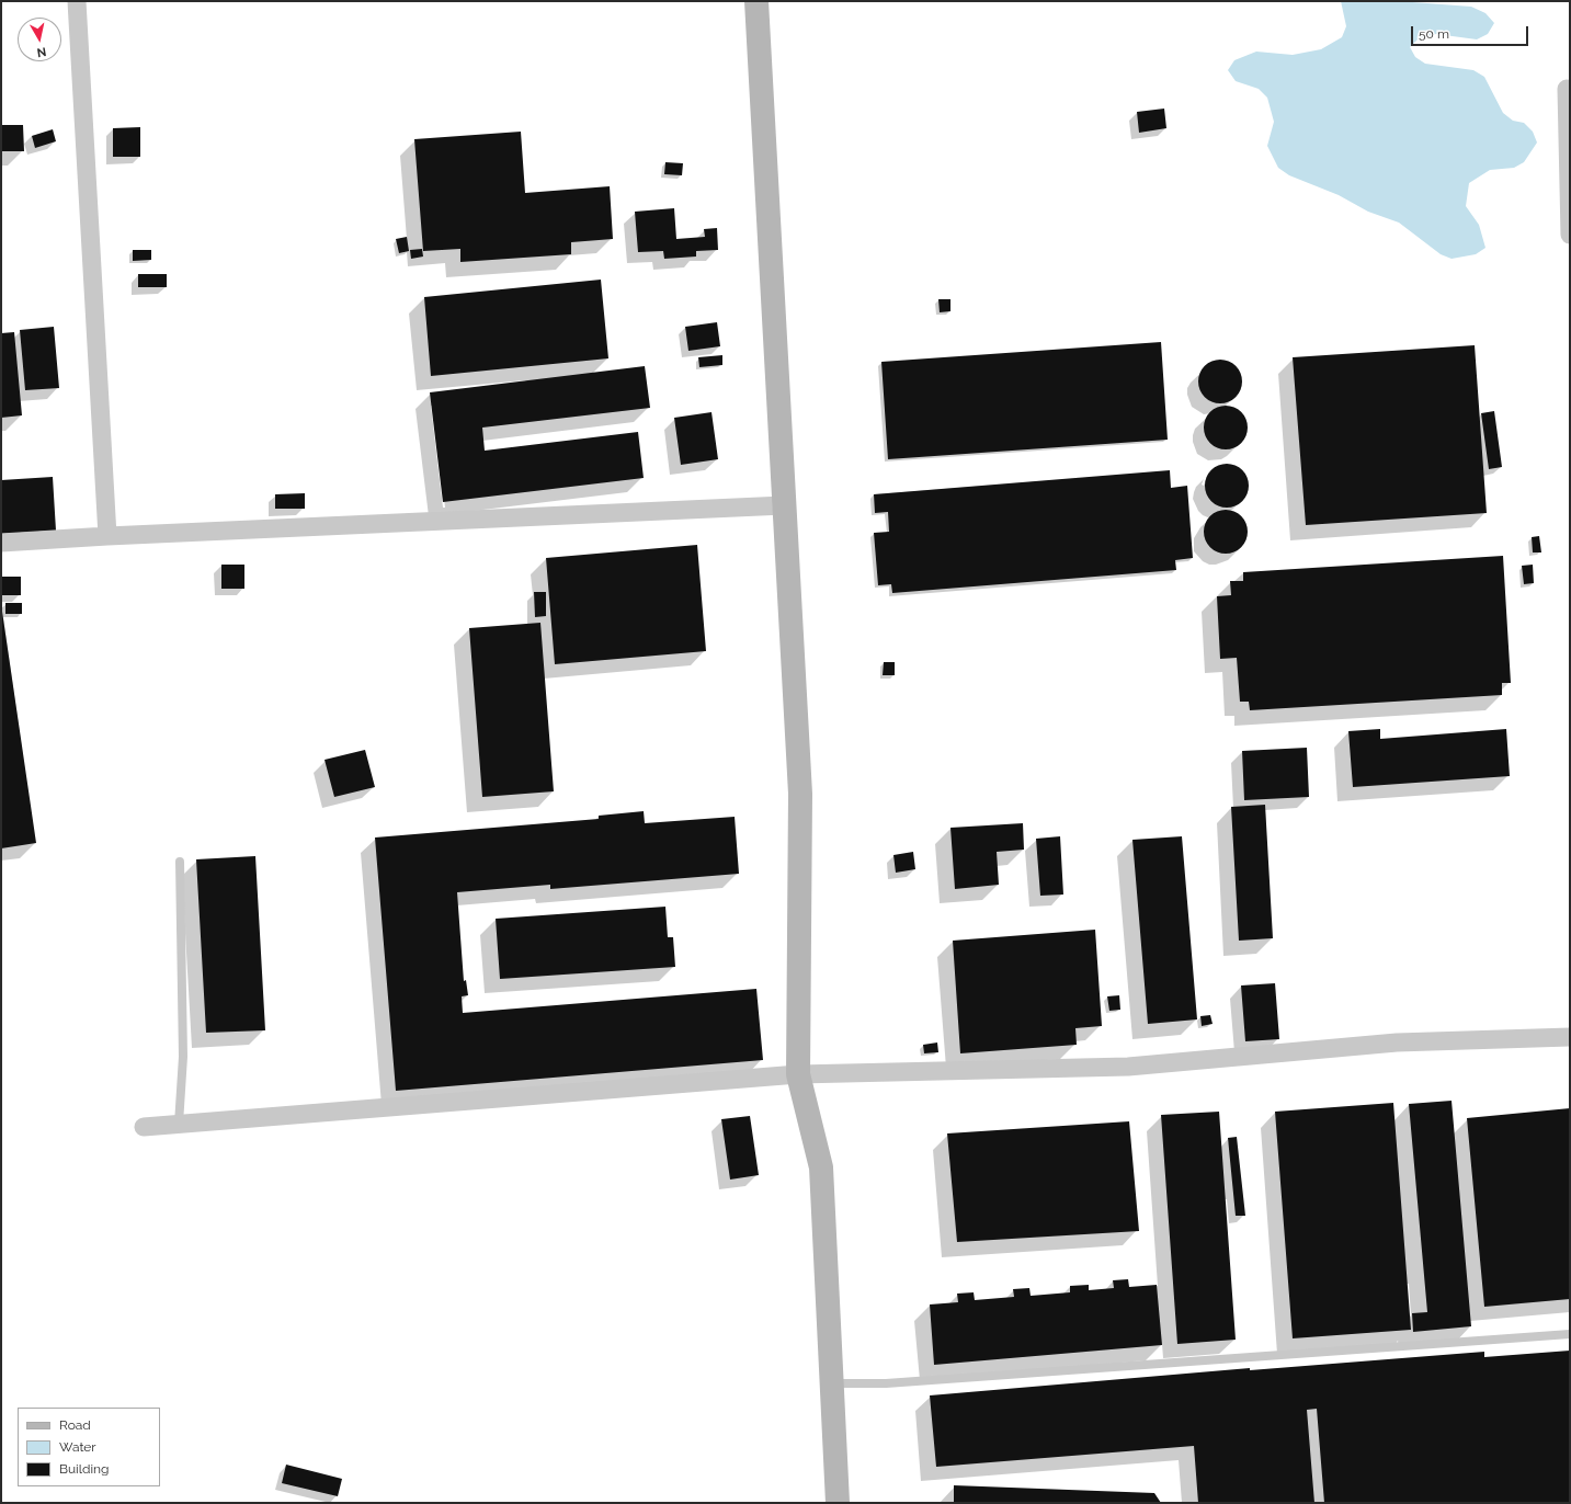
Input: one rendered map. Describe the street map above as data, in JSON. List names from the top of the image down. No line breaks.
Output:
{"legend":["Road","Water","Building"],"scale_bar":"50 m","north":"bottom"}
